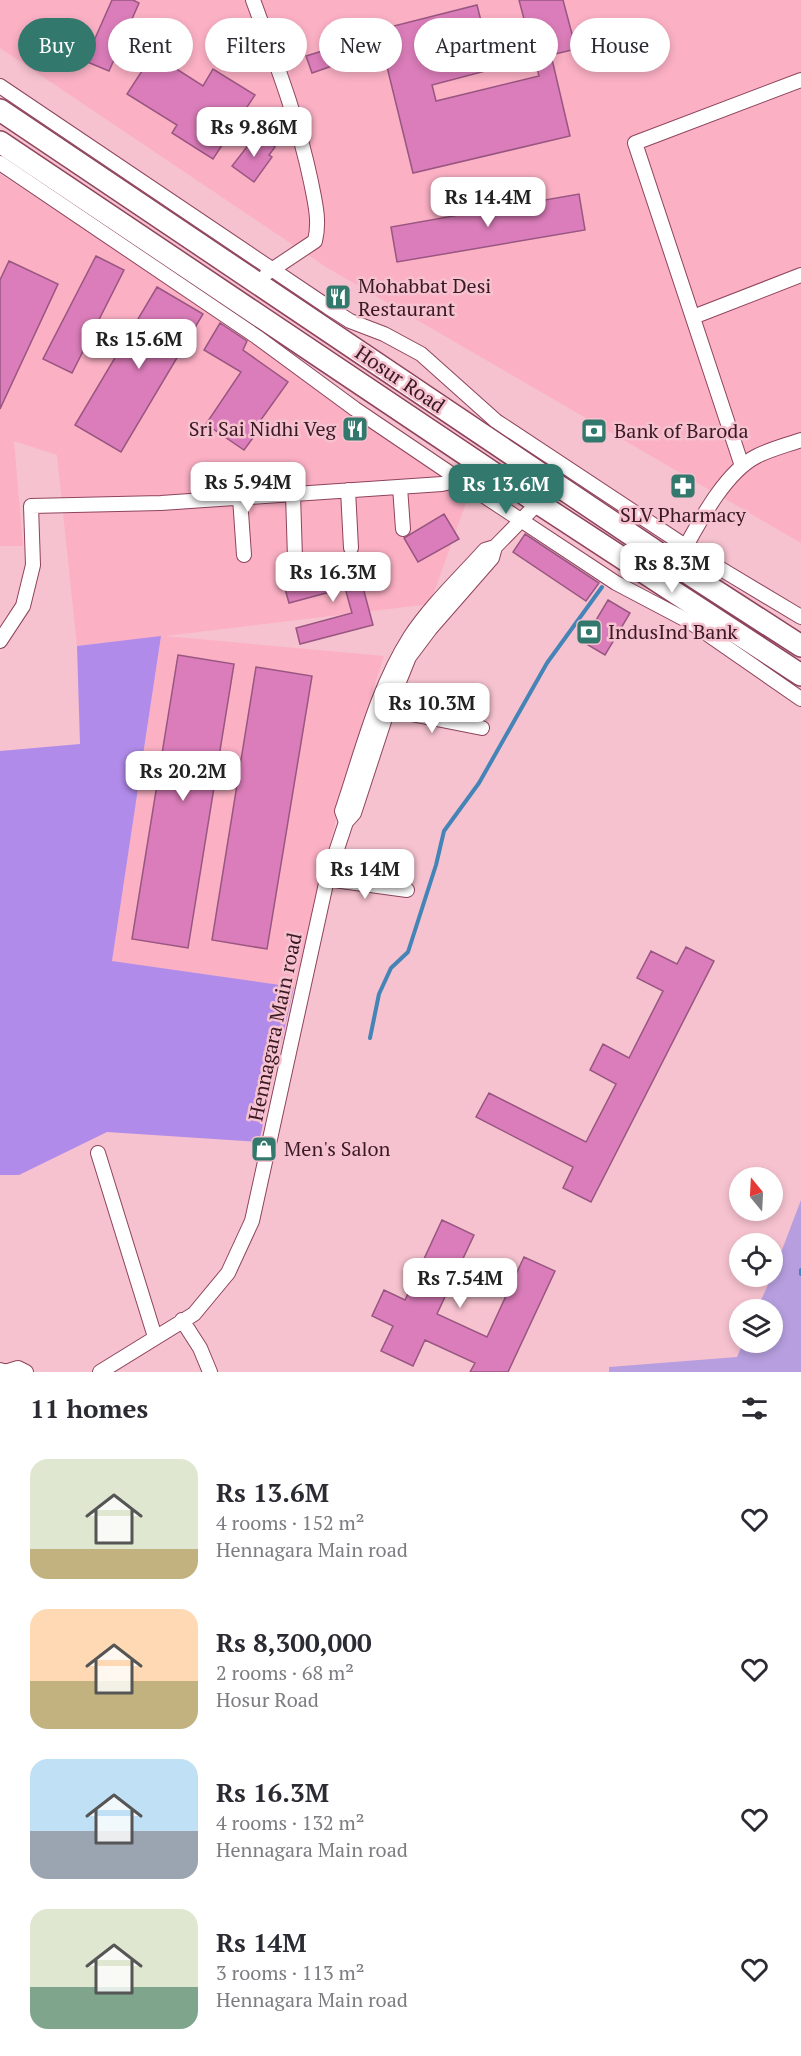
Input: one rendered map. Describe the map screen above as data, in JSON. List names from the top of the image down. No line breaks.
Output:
{"streets":{"highway":["Hosur Road"],"street":["Hennagara Main road"]},"crossings":[["Hosur Road","Hennagara Main road"]],"places":{"restaurant":["Mohabbat Desi Restaurant","Sri Sai Nidhi Veg"],"bank":["Bank of Baroda","IndusInd Bank"],"pharmacy":["SLV Pharmacy"],"shop":["Men's Salon"]},"north":"top","page":{"chip":["Buy","Rent","Filters","New","Apartment","House"],"price":["Rs 9.86M","Rs 14.4M","Rs 15.6M","Rs 5.94M","Rs 13.6M","Rs 8.3M","Rs 16.3M","Rs 10.3M","Rs 20.2M","Rs 14M","Rs 7.54M"],"heading":"11 homes","list":[{"name":"Rs 13.6M","note":"4 rooms · 152 m² · Hennagara Main road"},{"name":"Rs 8,300,000","note":"2 rooms · 68 m² · Hosur Road"},{"name":"Rs 16.3M","note":"4 rooms · 132 m² · Hennagara Main road"},{"name":"Rs 14M","note":"3 rooms · 113 m² · Hennagara Main road"}]}}
